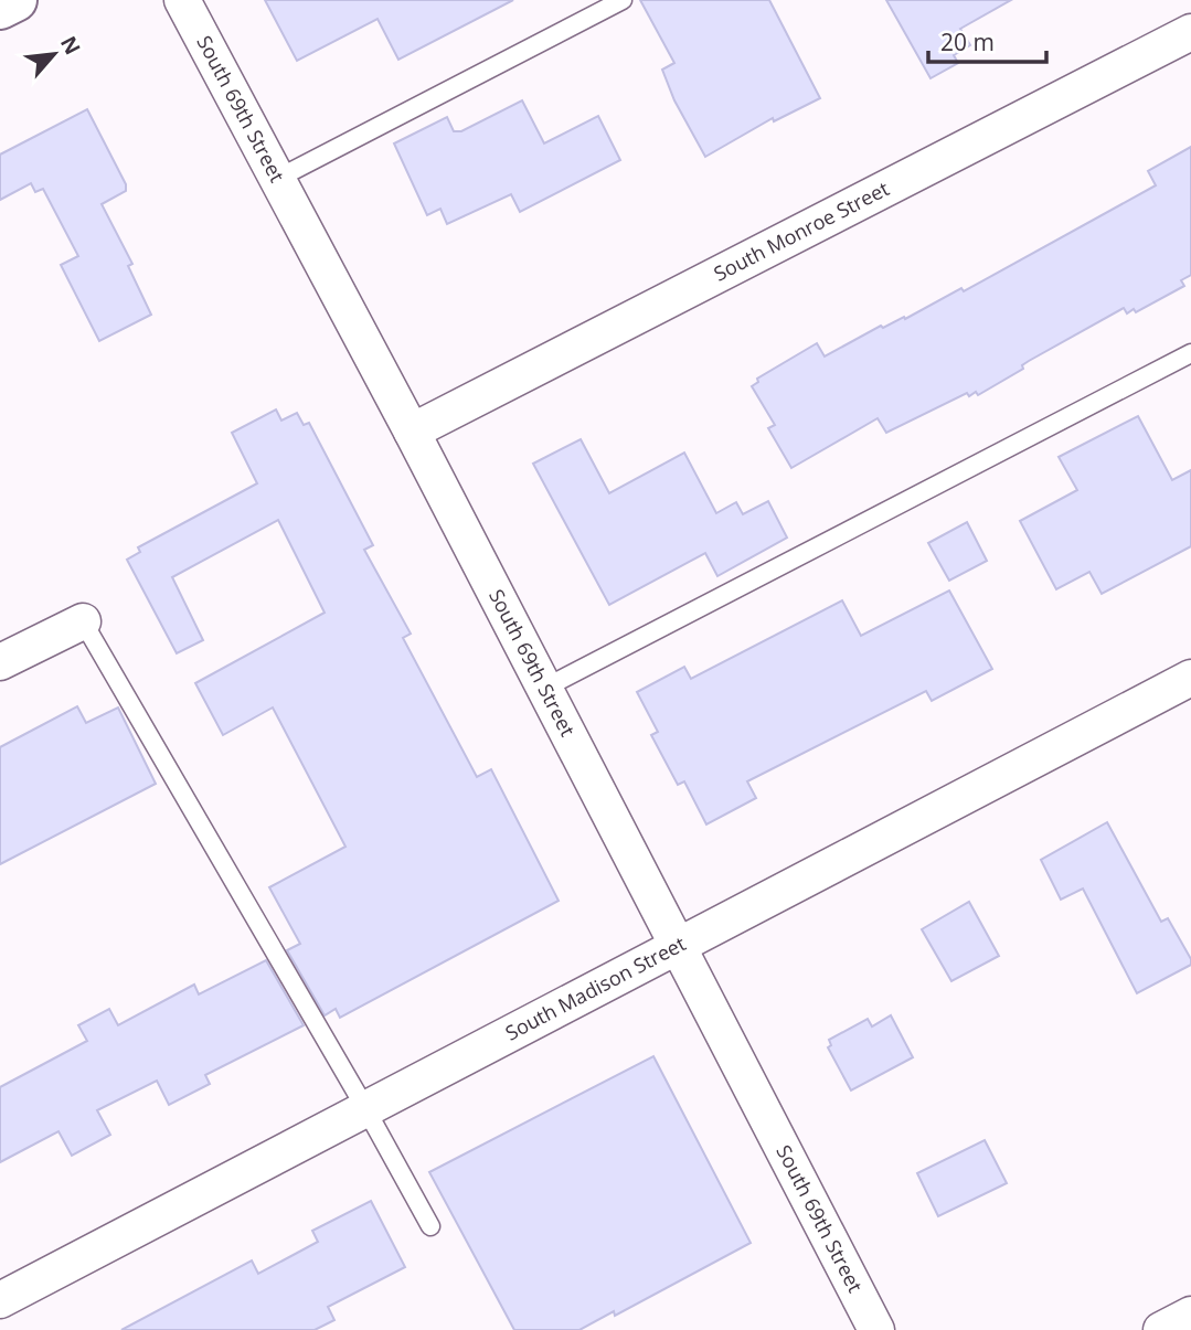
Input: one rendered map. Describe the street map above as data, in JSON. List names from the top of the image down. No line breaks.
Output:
{"streets":{"street":["South 69th Street","South Monroe Street","South Madison Street"]},"crossings":[["South 69th Street","South Monroe Street"],["South 69th Street","South Madison Street"]],"scale_bar":"20 m","north":"top right"}
